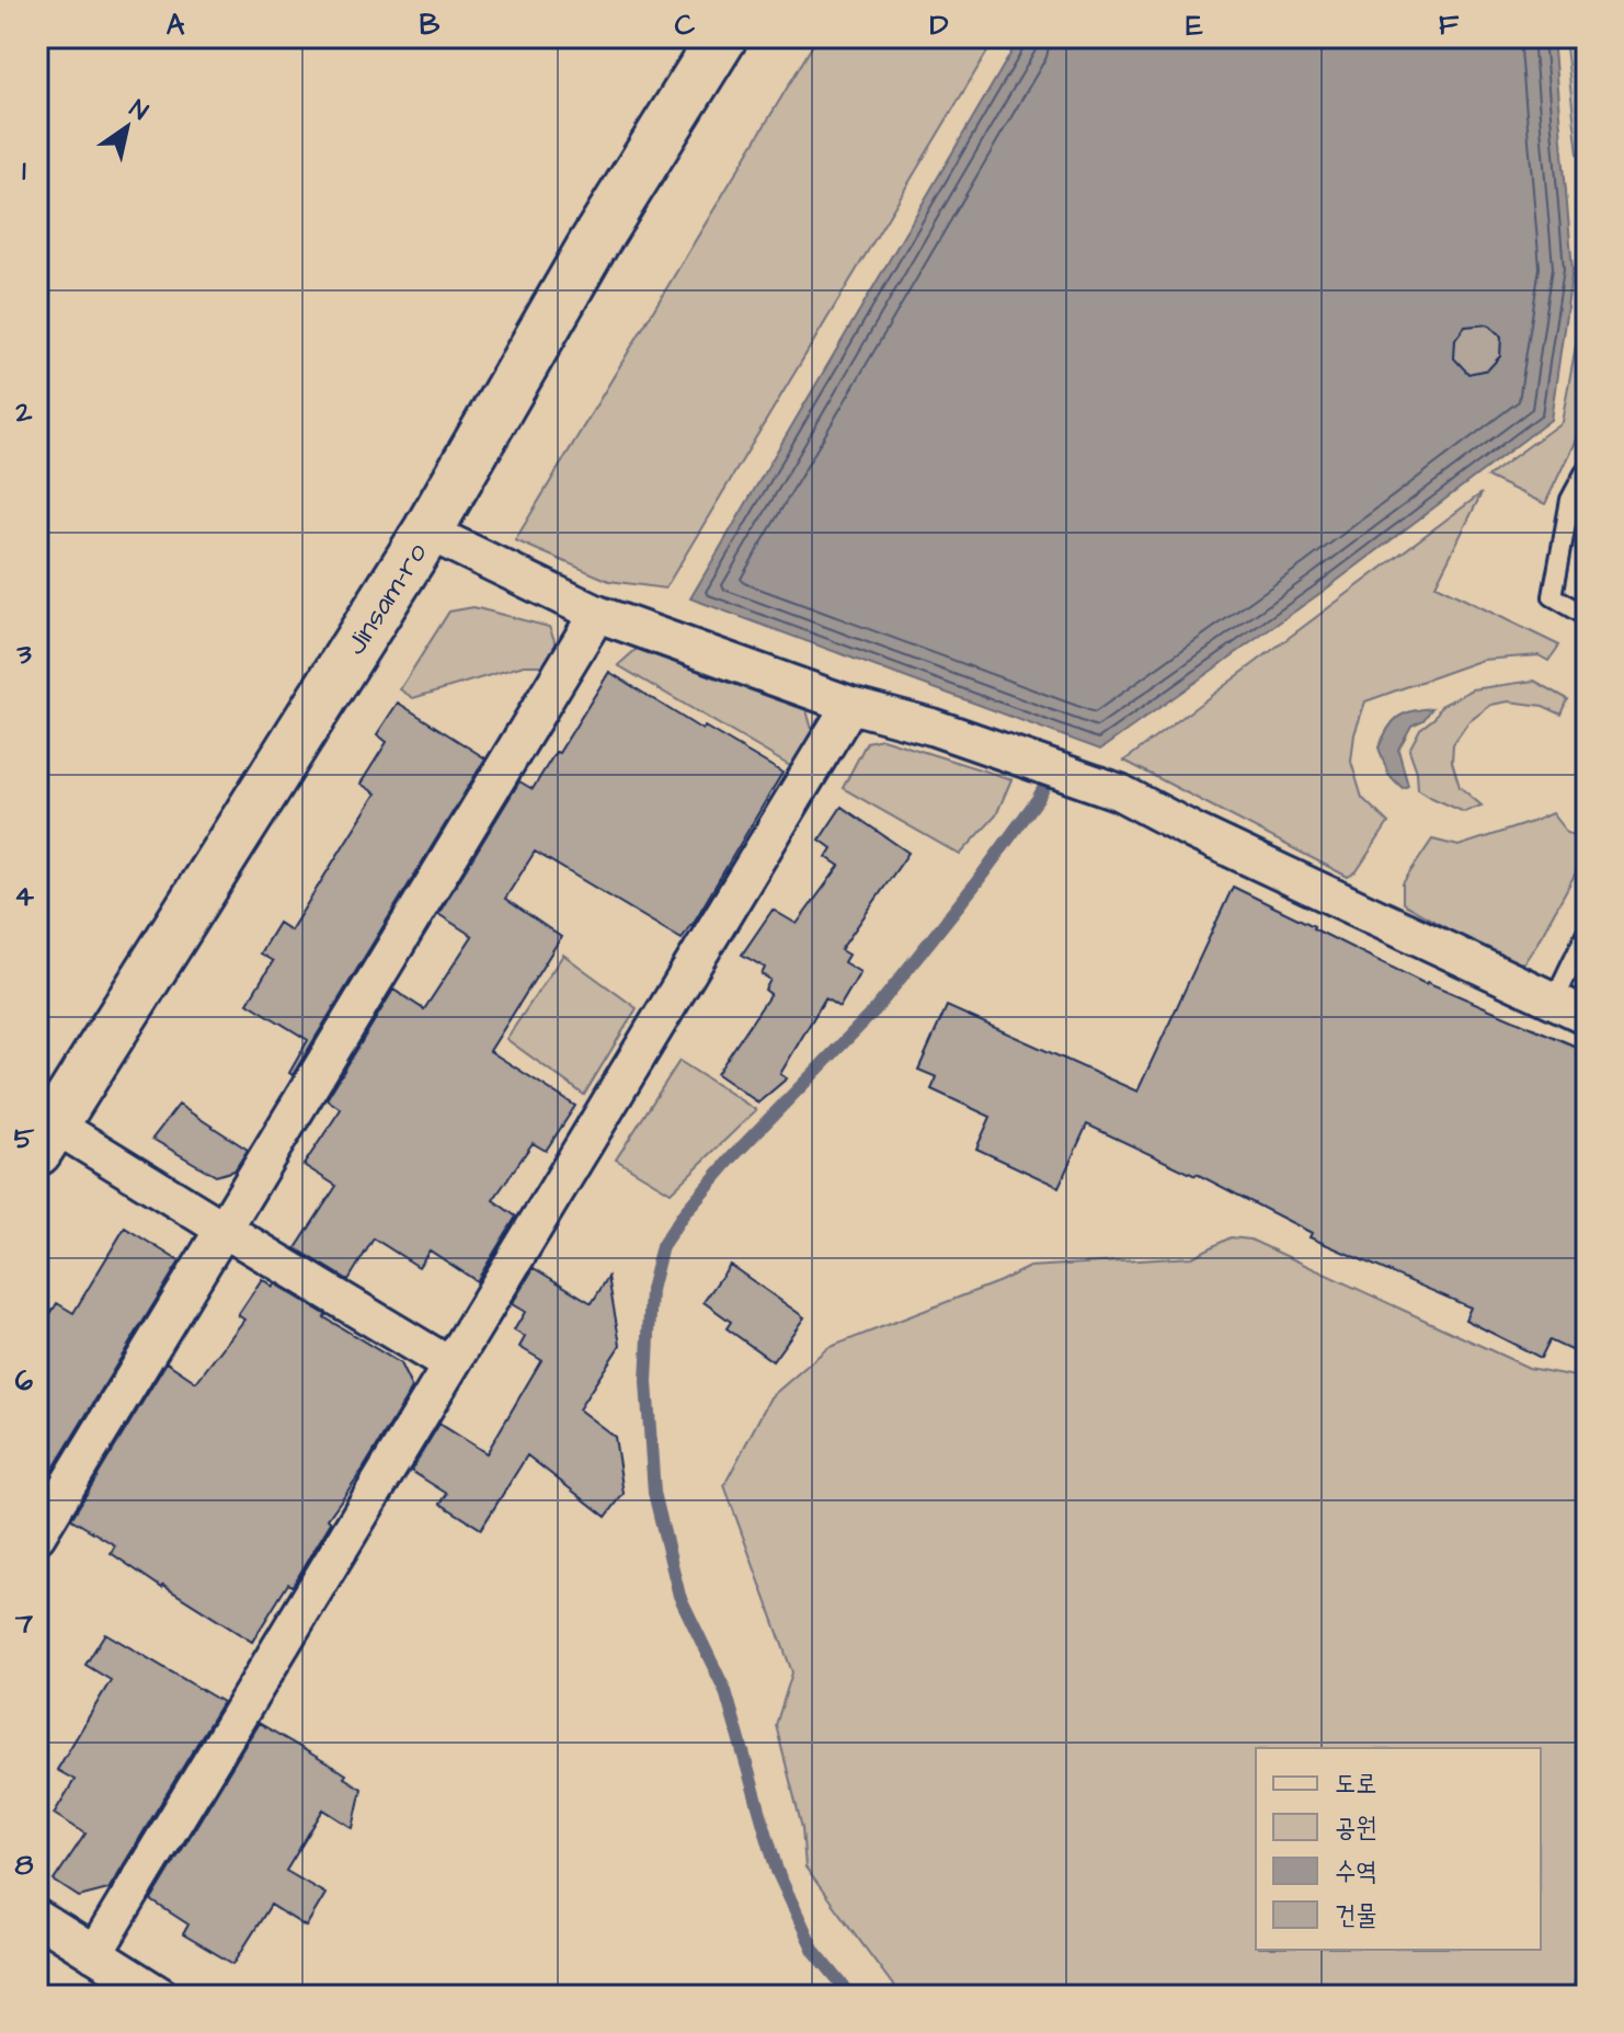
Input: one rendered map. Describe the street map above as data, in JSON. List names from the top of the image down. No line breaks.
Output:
{"streets":{"street":["Jinsam-ro"]},"legend":["도로","공원","수역","건물"],"north":"top right","grid":{"columns":["A","B","C","D","E","F"],"rows":["1","2","3","4","5","6","7","8"]}}
